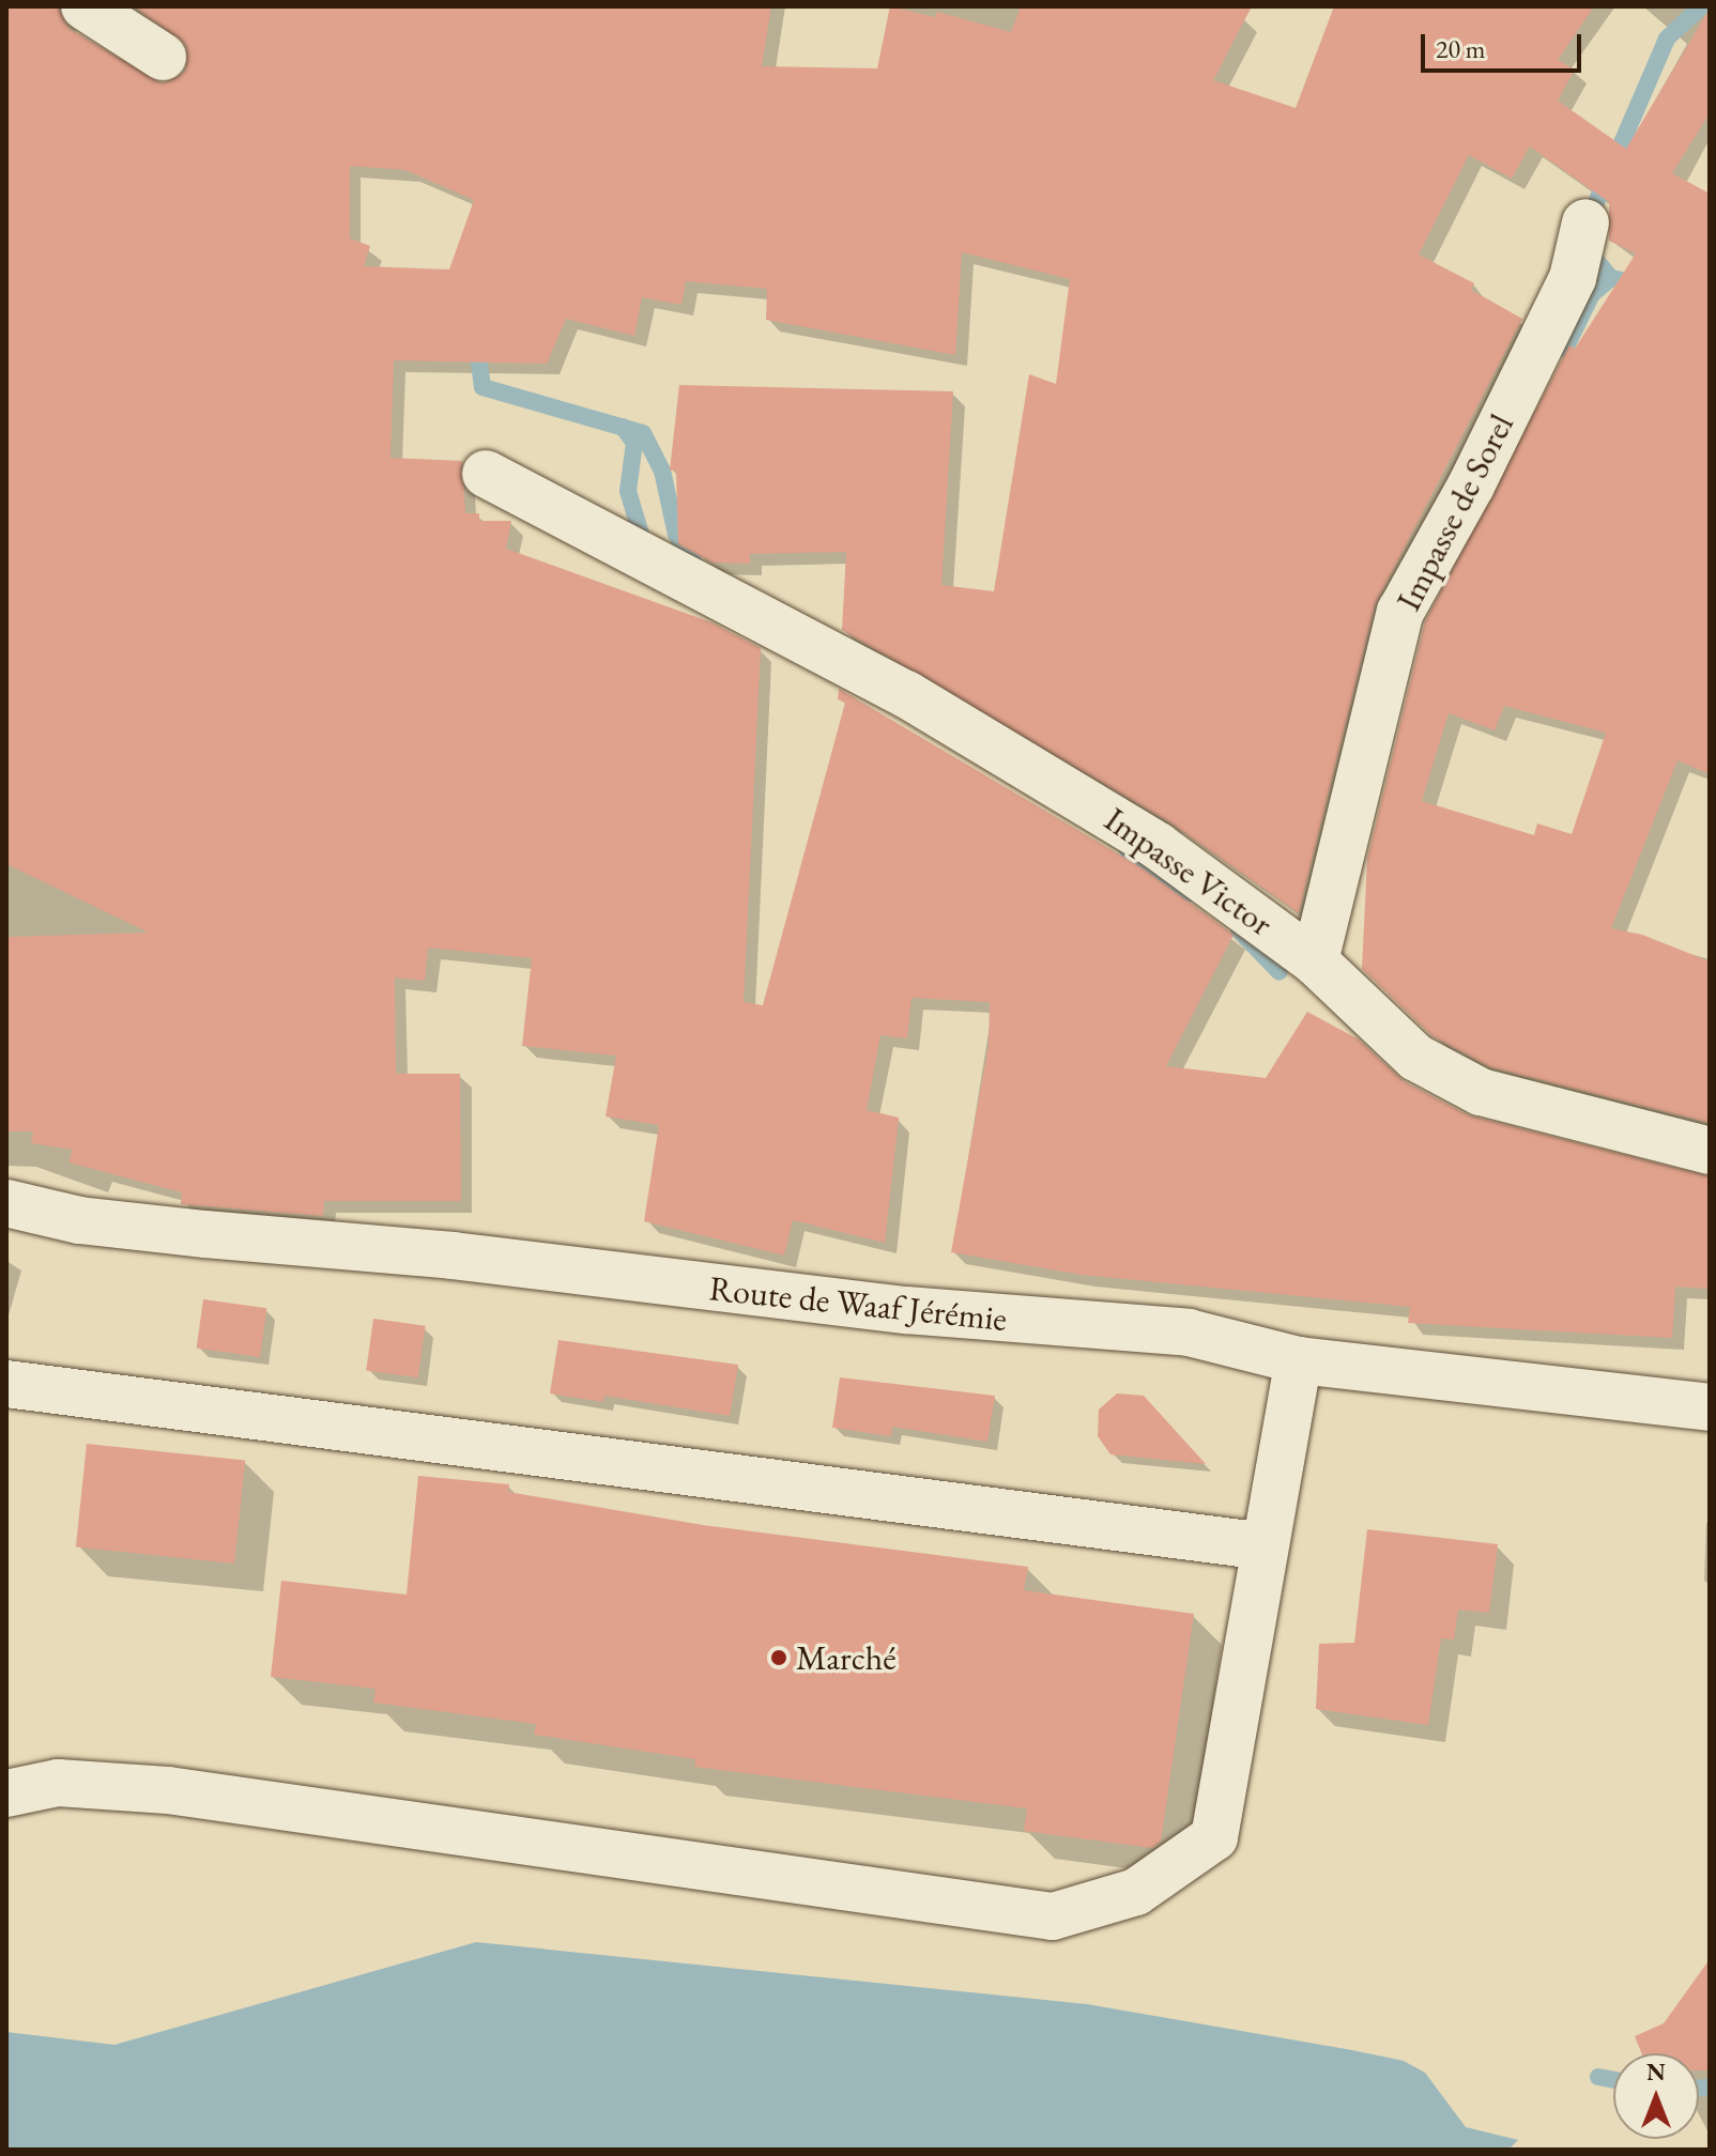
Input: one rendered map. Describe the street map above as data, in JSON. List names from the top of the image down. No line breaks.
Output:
{"streets":{"street":["Impasse de Sorel","Impasse Victor","Route de Waaf Jérémie"]},"crossings":[["Impasse de Sorel","Impasse Victor"]],"places":["Marché"],"scale_bar":"20 m","north":"top"}
